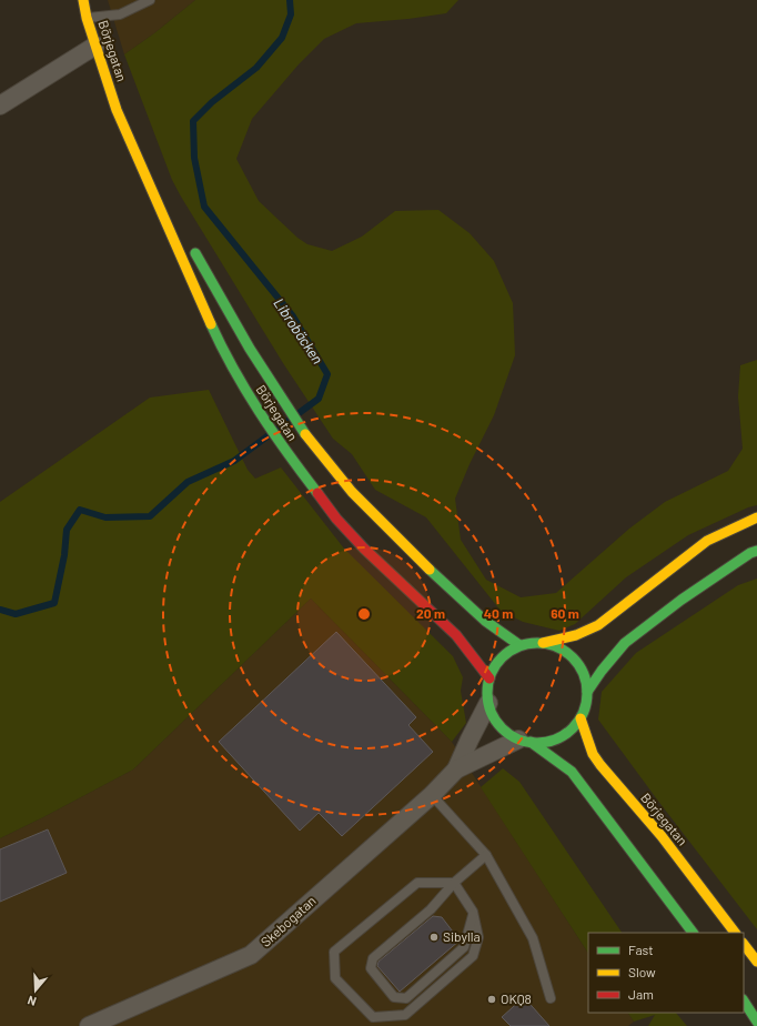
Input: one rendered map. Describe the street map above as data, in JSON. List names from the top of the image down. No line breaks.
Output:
{"streets":{"street":["Börjegatan","Skebogatan"]},"crossings":[["Börjegatan","Skebogatan"]],"water":["Librobäcken"],"places":["Sibylla","OKQ8"],"legend":["Fast","Slow","Jam"],"north":"bottom","rings":["20 m","40 m","60 m"]}
